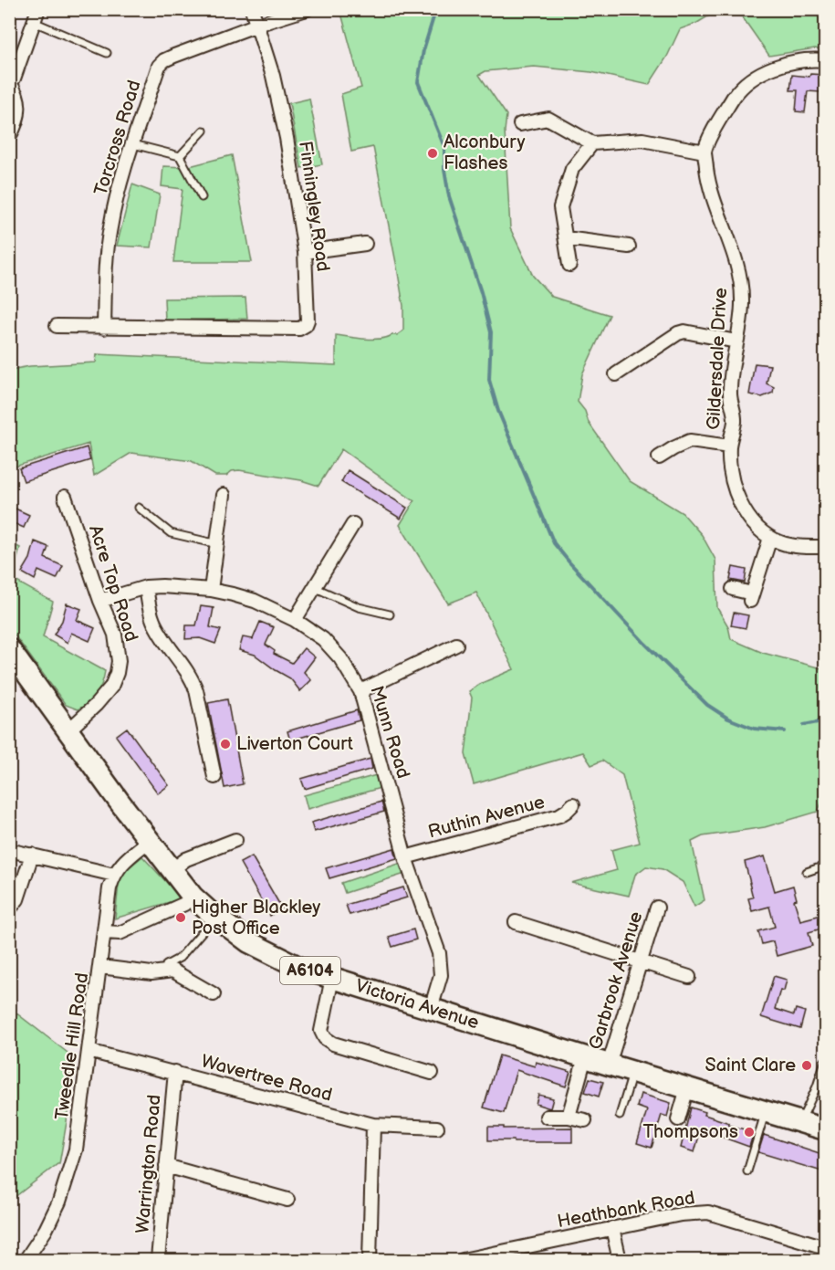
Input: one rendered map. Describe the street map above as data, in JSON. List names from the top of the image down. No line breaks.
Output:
{"streets":{"main road":["A6104","Victoria Avenue"],"street":["Torcross Road","Finningley Road","Gildersdale Drive","Acre Top Road","Munn Road","Ruthin Avenue","Garbrook Avenue","Tweedle Hill Road","Wavertree Road","Warrington Road","Heathbank Road"]},"crossings":[["Torcross Road","Finningley Road"],["Acre Top Road","Munn Road"],["Acre Top Road","Victoria Avenue"],["Munn Road","Ruthin Avenue"],["Munn Road","Victoria Avenue"],["Garbrook Avenue","Victoria Avenue"],["Tweedle Hill Road","Wavertree Road"],["Wavertree Road","Warrington Road"]],"places":["Alconbury Flashes","Liverton Court","Higher Blackley Post Office","Saint Clare","Thompsons"]}
